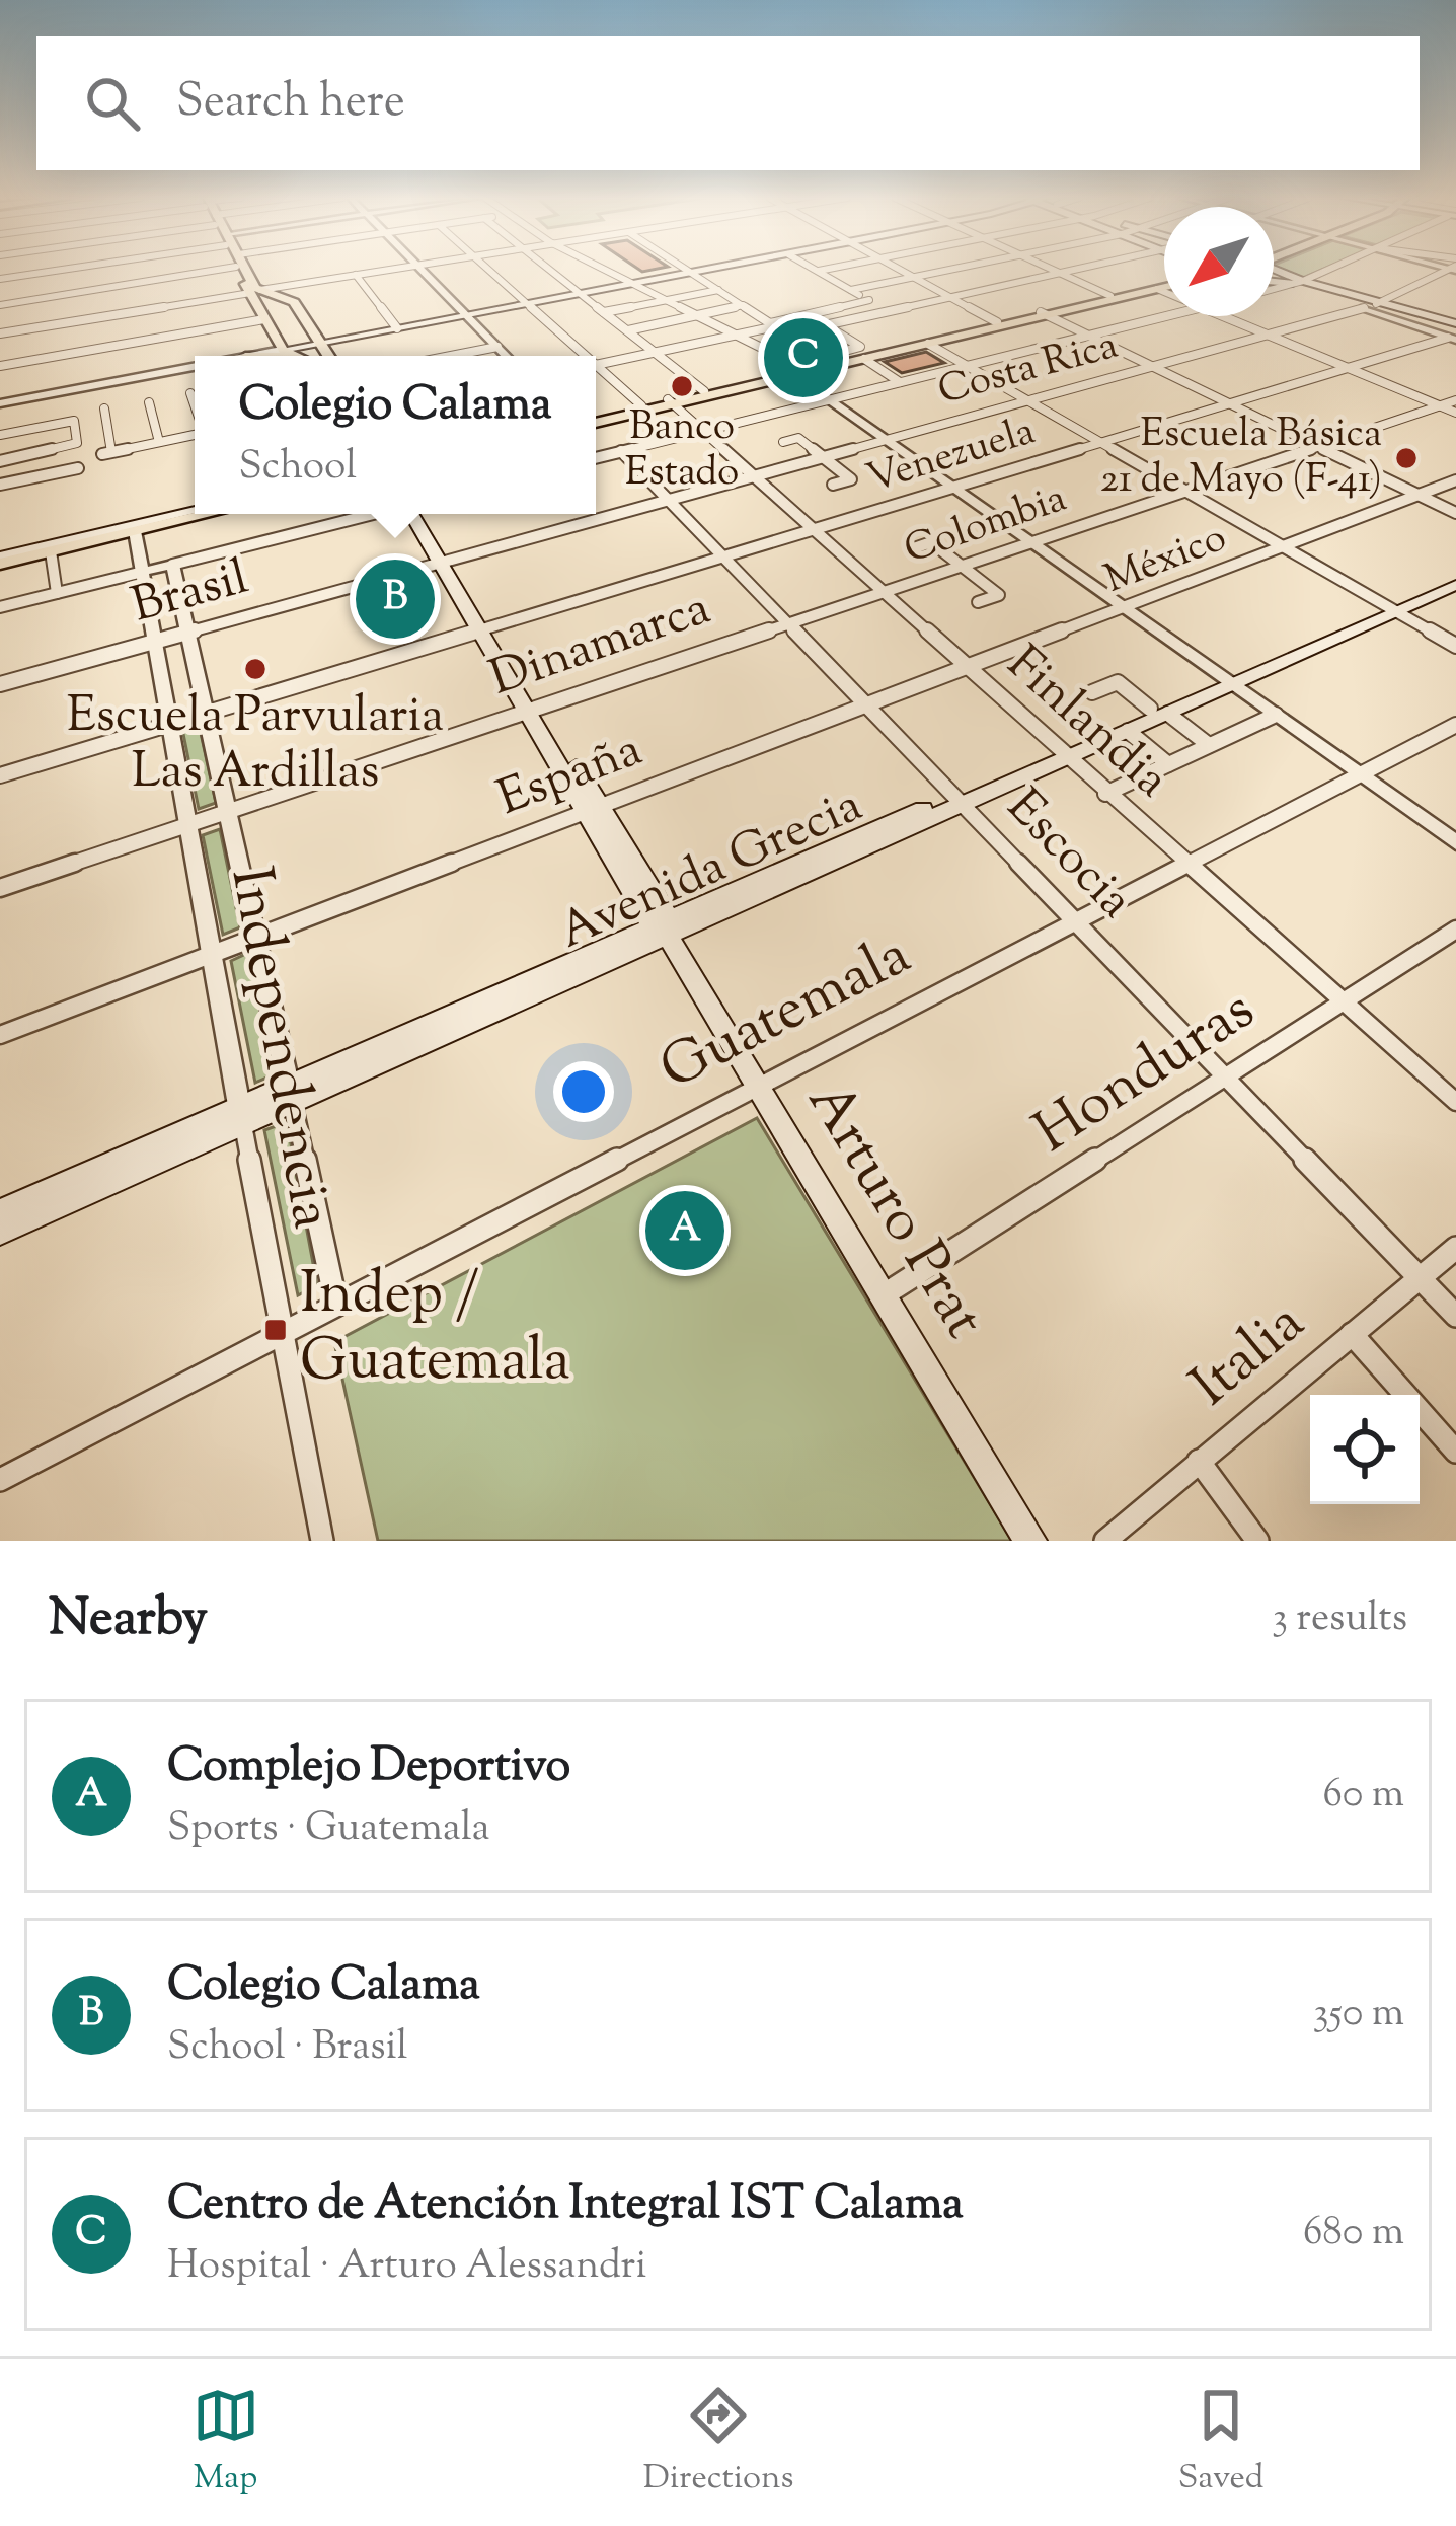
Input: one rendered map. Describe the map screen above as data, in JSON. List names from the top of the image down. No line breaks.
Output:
{"streets":{"main road":["Avenida Grecia","Arturo Prat"],"street":["Costa Rica","Venezuela","Colombia","México","Brasil","Dinamarca","Finlandia","España","Escocia","Guatemala","Independencia","Honduras","Italia"]},"crossings":[["Costa Rica","Brasil"],["Costa Rica","Finlandia"],["Venezuela","Finlandia"],["Venezuela","Escocia"],["Venezuela","Independencia"],["Venezuela","Arturo Prat"],["Colombia","Dinamarca"],["Colombia","Finlandia"],["México","Finlandia"],["México","España"],["Brasil","Finlandia"],["Brasil","Escocia"],["Brasil","Independencia"],["Brasil","Arturo Prat"],["Dinamarca","Finlandia"],["Dinamarca","Escocia"],["Dinamarca","Independencia"],["Dinamarca","Arturo Prat"],["Finlandia","España"],["Finlandia","Avenida Grecia"],["Finlandia","Guatemala"],["Finlandia","Honduras"],["España","Escocia"],["España","Independencia"],["España","Arturo Prat"],["Escocia","Avenida Grecia"],["Escocia","Guatemala"],["Escocia","Honduras"],["Escocia","Italia"],["Avenida Grecia","Independencia"],["Avenida Grecia","Arturo Prat"],["Guatemala","Independencia"],["Guatemala","Arturo Prat"],["Honduras","Arturo Prat"]],"places":{"other":["Banco Estado","Escuela Básica 21 de Mayo (F-41)","Escuela Parvularia Las Ardillas"],"transit":["Indep / Guatemala"]},"north":"bottom left","page":{"search":"Search here","pins":["C","B","A"],"popup":["Colegio Calama","School"],"heading":["Nearby","3 results"],"list":[{"mark":"A","name":"Complejo Deportivo","note":"Sports · Guatemala","value":"60 m"},{"mark":"B","name":"Colegio Calama","note":"School · Brasil","value":"350 m"},{"mark":"C","name":"Centro de Atención Integral IST Calama","note":"Hospital · Arturo Alessandri","value":"680 m"}],"nav":["Map","Directions","Saved"]}}
